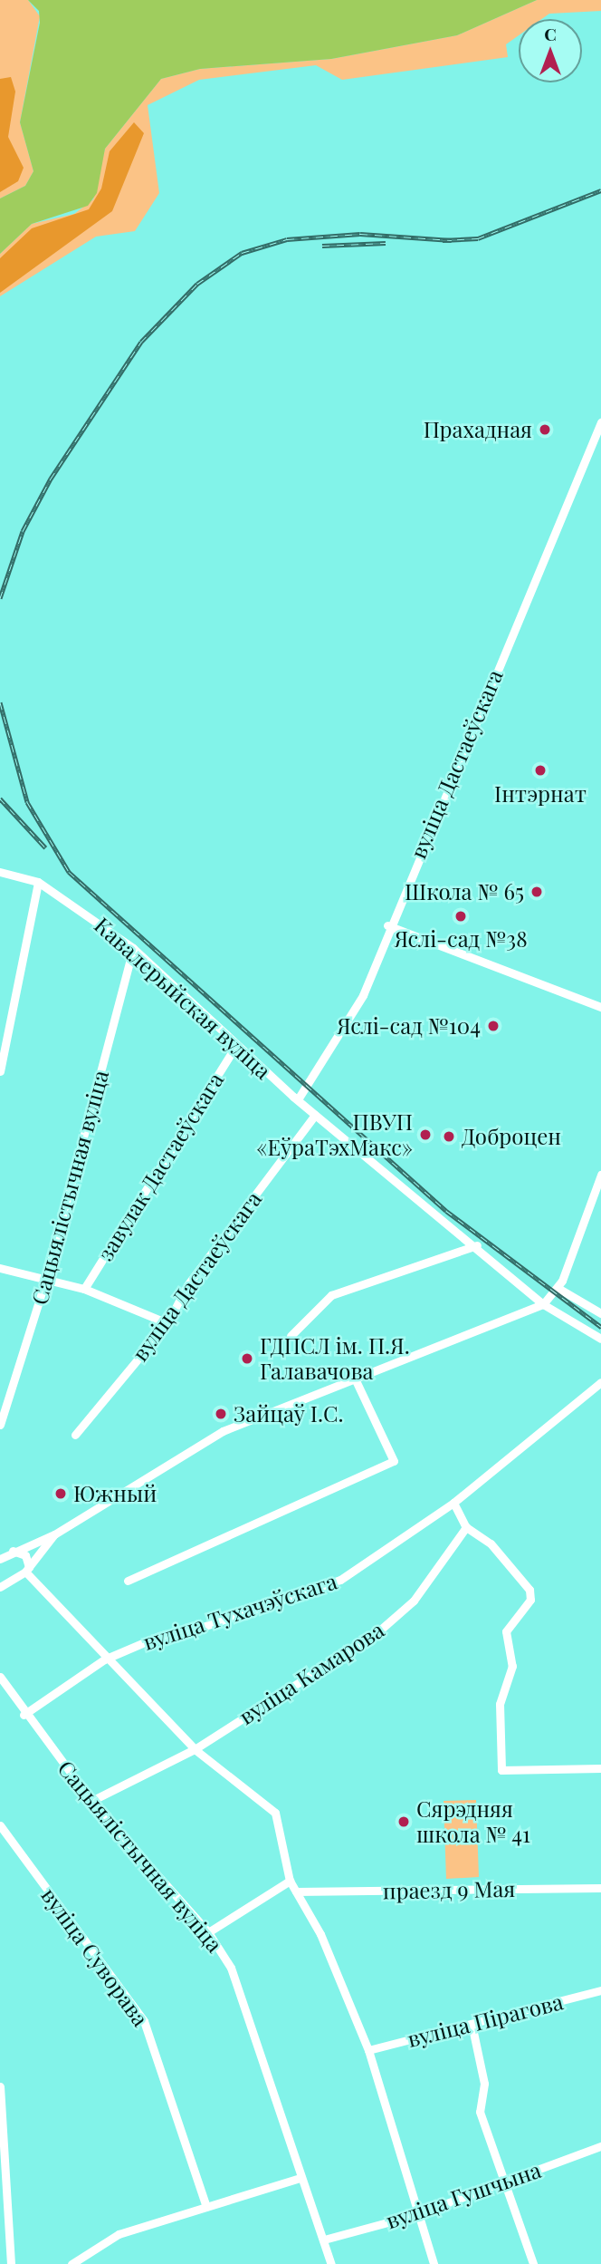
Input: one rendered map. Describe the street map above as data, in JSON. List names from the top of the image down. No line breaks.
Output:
{"streets":{"street":["вуліца Дастаеўскага","Кавалерыйская вуліца","завулак Дастаеўскага","Сацыялістычная вуліца","вуліца Тухачэўскага","вуліца Камарова","праезд 9 Мая","вуліца Суворава","вуліца Пірагова","вуліца Гушчына"]},"crossings":[["вуліца Дастаеўскага","Кавалерыйская вуліца"],["Кавалерыйская вуліца","завулак Дастаеўскага"],["Кавалерыйская вуліца","Сацыялістычная вуліца"],["Сацыялістычная вуліца","вуліца Тухачэўскага"],["Сацыялістычная вуліца","вуліца Камарова"],["Сацыялістычная вуліца","вуліца Гушчына"]],"places":["Прахадная","Інтэрнат","Школа № 65","Яслі-сад №38","Яслі-сад №104","ПВУП «ЕўраТэхМакс»","Доброцен","ГДПСЛ ім. П.Я. Галавачова","Зайцаў І.С.","Южный","Сярэдняя школа № 41"],"north":"top"}
